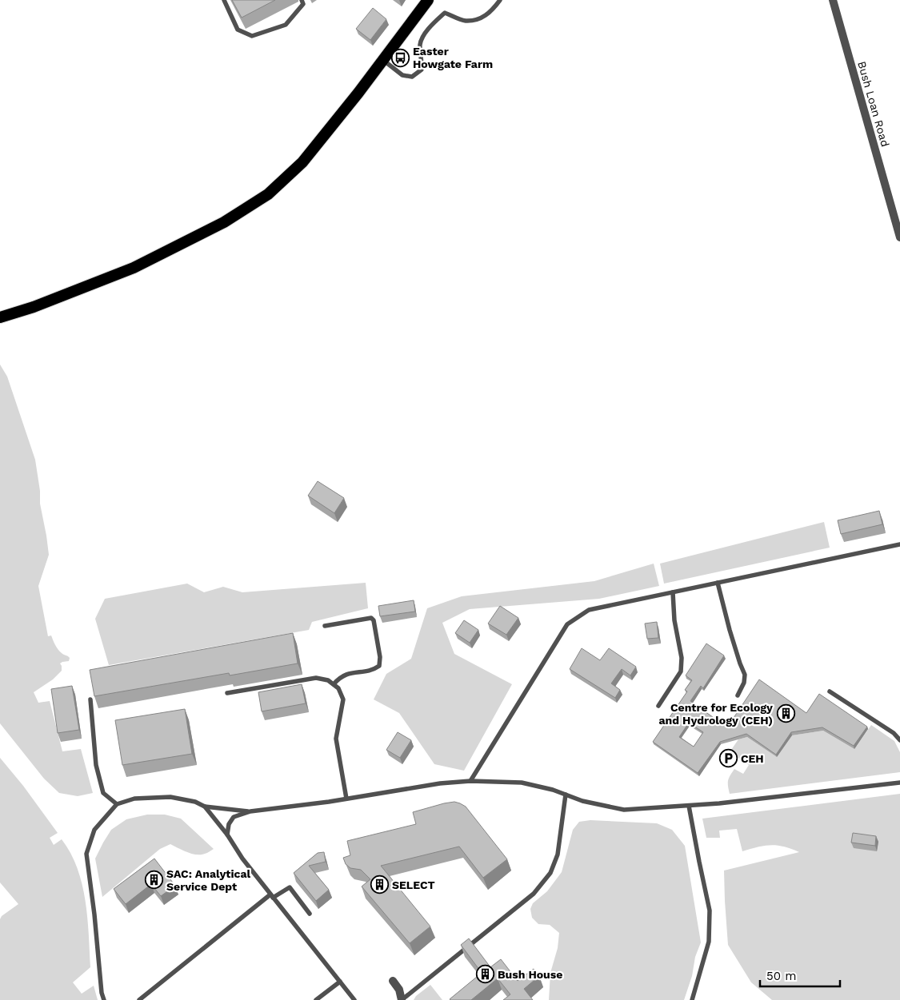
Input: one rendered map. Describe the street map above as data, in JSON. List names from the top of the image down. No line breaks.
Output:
{"streets":{"street":["Bush Loan Road"]},"places":{"bus stop":["Easter Howgate Farm"],"building":["Centre for Ecology and Hydrology (CEH)","SAC: Analytical Service Dept","SELECT","Bush House"],"parking":["CEH"]},"scale_bar":"50 m"}
